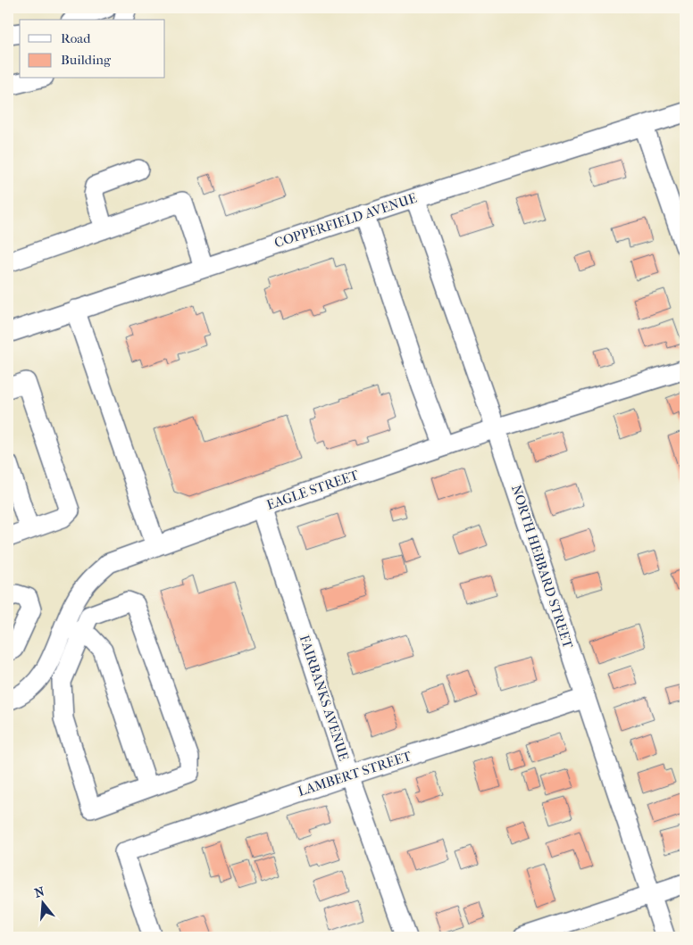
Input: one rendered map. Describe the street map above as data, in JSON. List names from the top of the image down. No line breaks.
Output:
{"streets":{"street":["COPPERFIELD AVENUE","EAGLE STREET","NORTH HEBBARD STREET","FAIRBANKS AVENUE","LAMBERT STREET"]},"crossings":[["COPPERFIELD AVENUE","NORTH HEBBARD STREET"],["EAGLE STREET","NORTH HEBBARD STREET"],["EAGLE STREET","FAIRBANKS AVENUE"],["NORTH HEBBARD STREET","LAMBERT STREET"],["FAIRBANKS AVENUE","LAMBERT STREET"]],"legend":["Road","Building"],"north":"top"}
